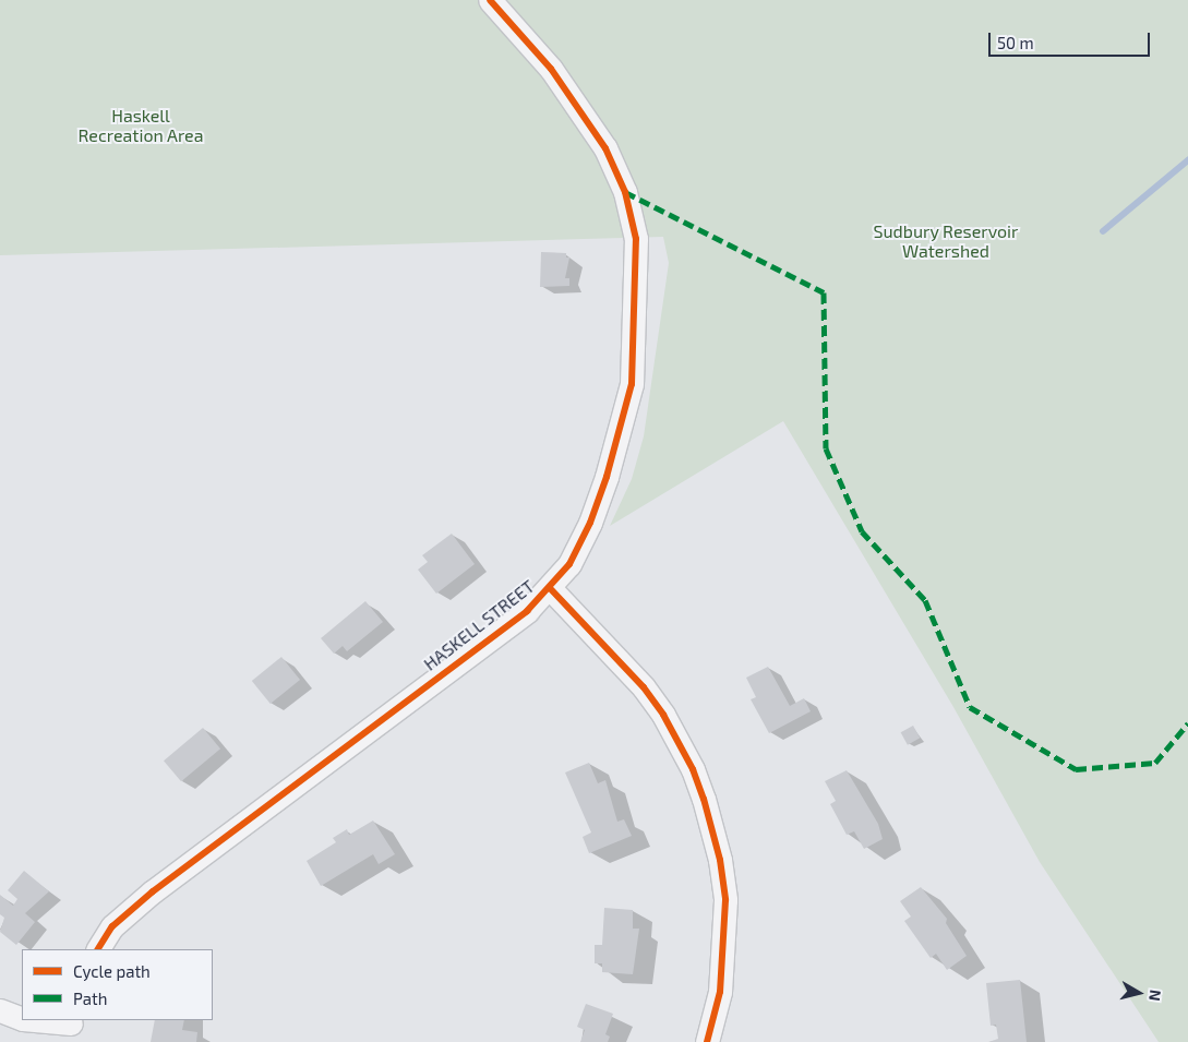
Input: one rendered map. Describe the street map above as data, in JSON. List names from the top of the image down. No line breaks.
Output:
{"streets":{"street":["HASKELL STREET"]},"parks":["Haskell Recreation Area","Sudbury Reservoir Watershed"],"legend":["Cycle path","Path"],"scale_bar":"50 m","north":"right"}
